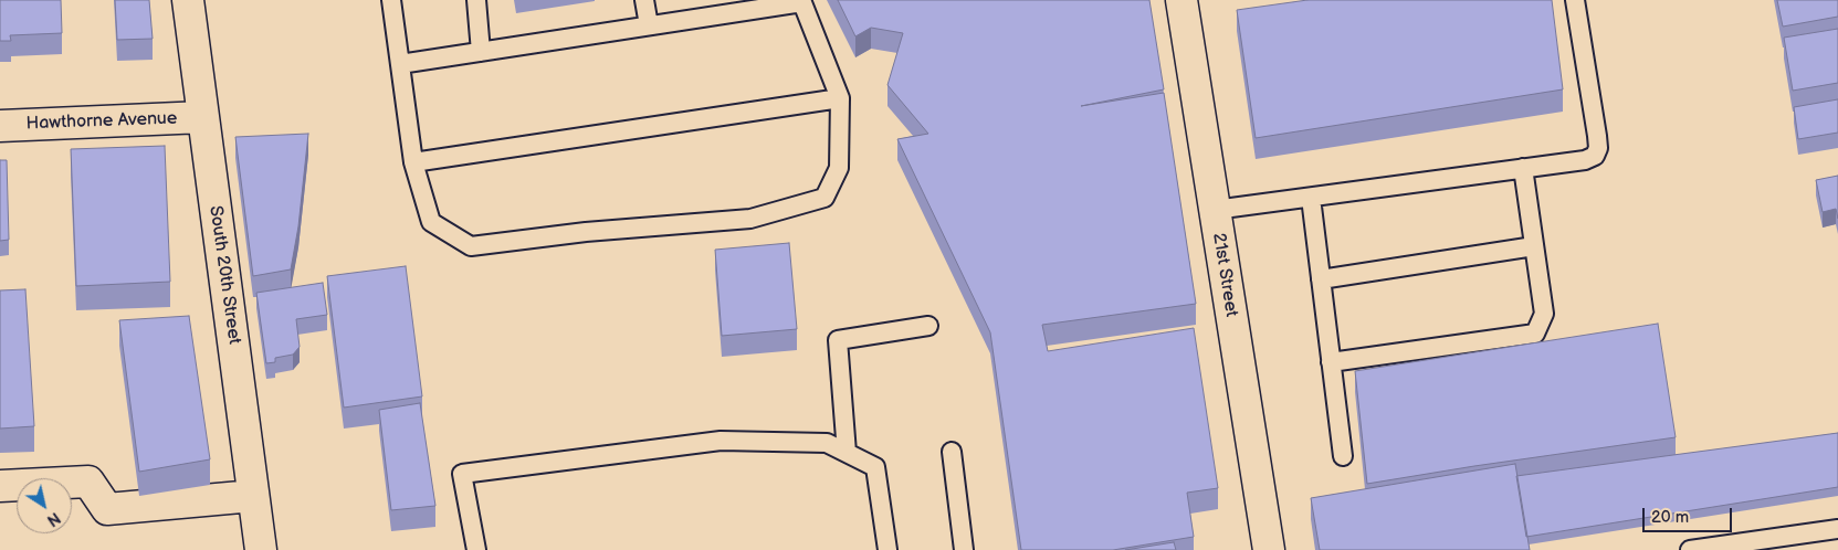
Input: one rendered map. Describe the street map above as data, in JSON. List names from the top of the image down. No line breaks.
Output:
{"streets":{"street":["Hawthorne Avenue","South 20th Street","21st Street"]},"crossings":[["Hawthorne Avenue","South 20th Street"]],"scale_bar":"20 m","north":"bottom right"}
